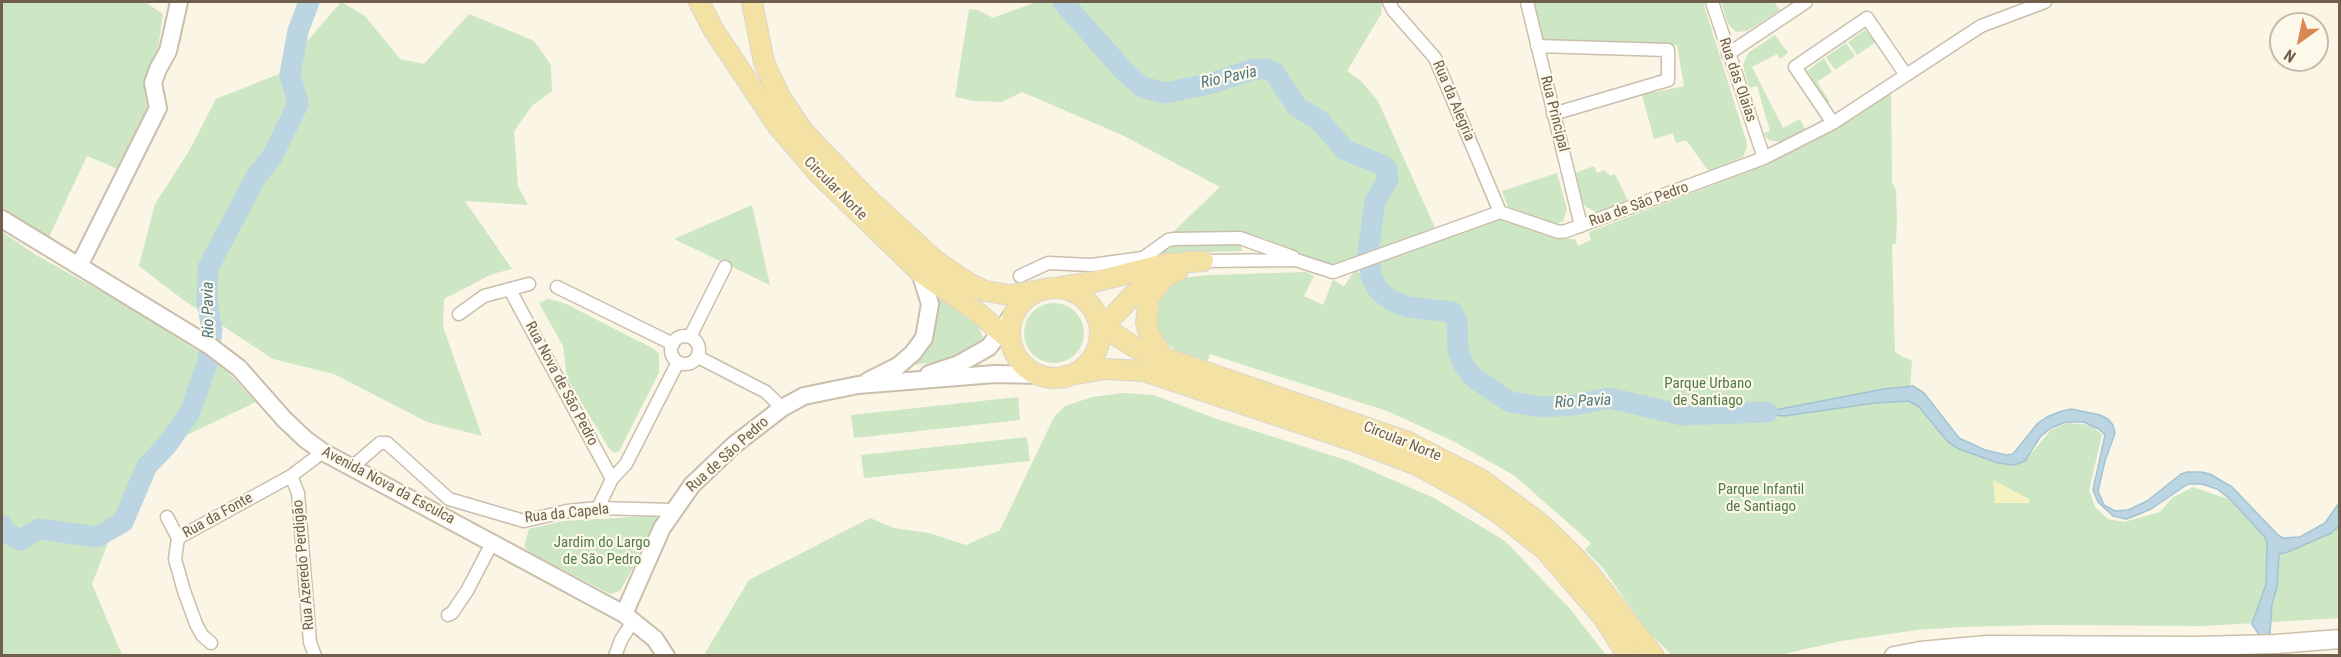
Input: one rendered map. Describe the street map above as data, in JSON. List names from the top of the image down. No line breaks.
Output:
{"streets":{"main road":["Circular Norte"],"street":["Rua das Olaias","Rua da Alegria","Rua Principal","Rua de São Pedro","Rua Nova de São Pedro","Avenida Nova da Esculca","Rua da Capela","Rua da Fonte","Rua Azeredo Perdigão"]},"crossings":[["Rua das Olaias","Rua de São Pedro"],["Rua da Alegria","Rua de São Pedro"],["Rua Principal","Rua de São Pedro"],["Rua de São Pedro","Avenida Nova da Esculca"],["Rua de São Pedro","Rua da Capela"],["Avenida Nova da Esculca","Rua da Capela"],["Avenida Nova da Esculca","Rua da Fonte"],["Rua da Fonte","Rua Azeredo Perdigão"]],"water":["Rio Pavia"],"parks":["Parque Urbano de Santiago","Parque Infantil de Santiago","Jardim do Largo de São Pedro"],"north":"bottom left"}
